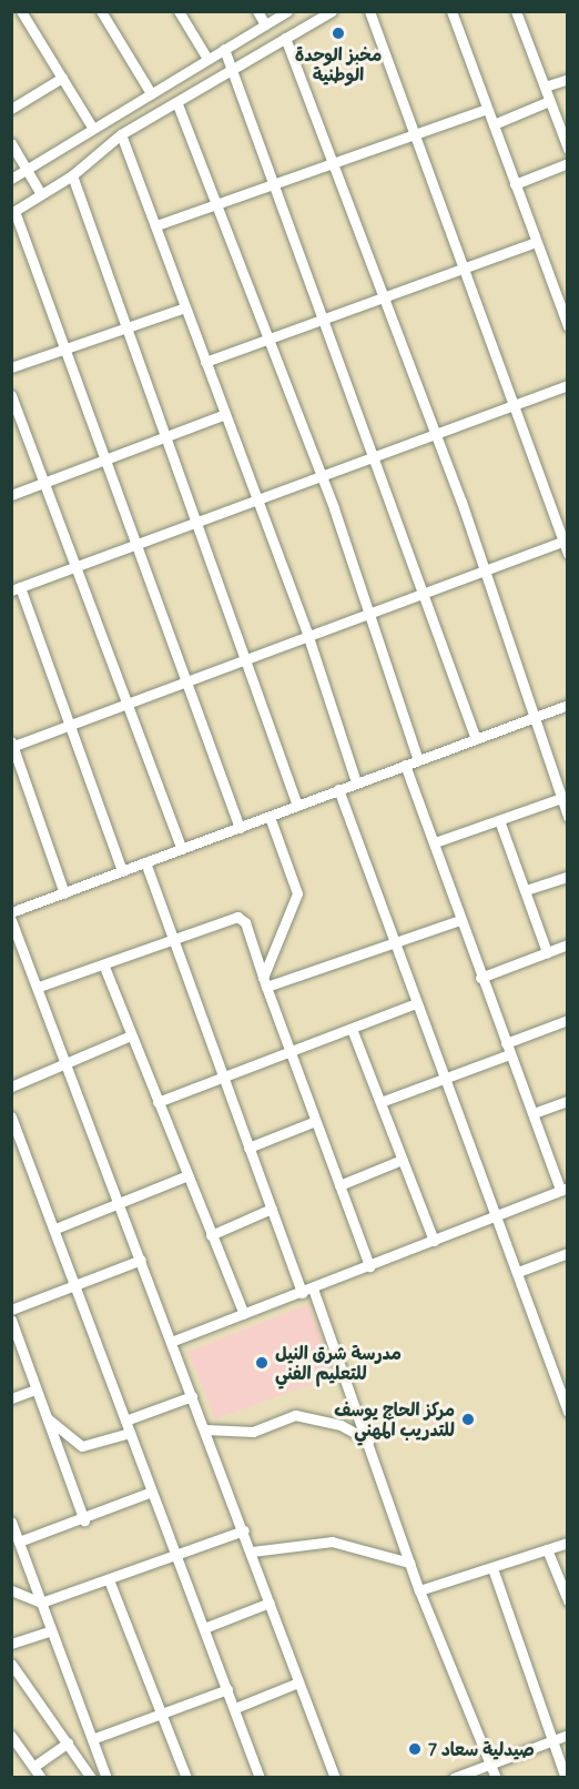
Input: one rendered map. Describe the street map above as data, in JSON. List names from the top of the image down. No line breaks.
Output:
{"places":["مخبز الوحدة الوطنية","مدرسة شرق النيل للتعليم الفني","مركز الحاج يوسف للتدريب المهني","صيدلية سعاد 7"]}
